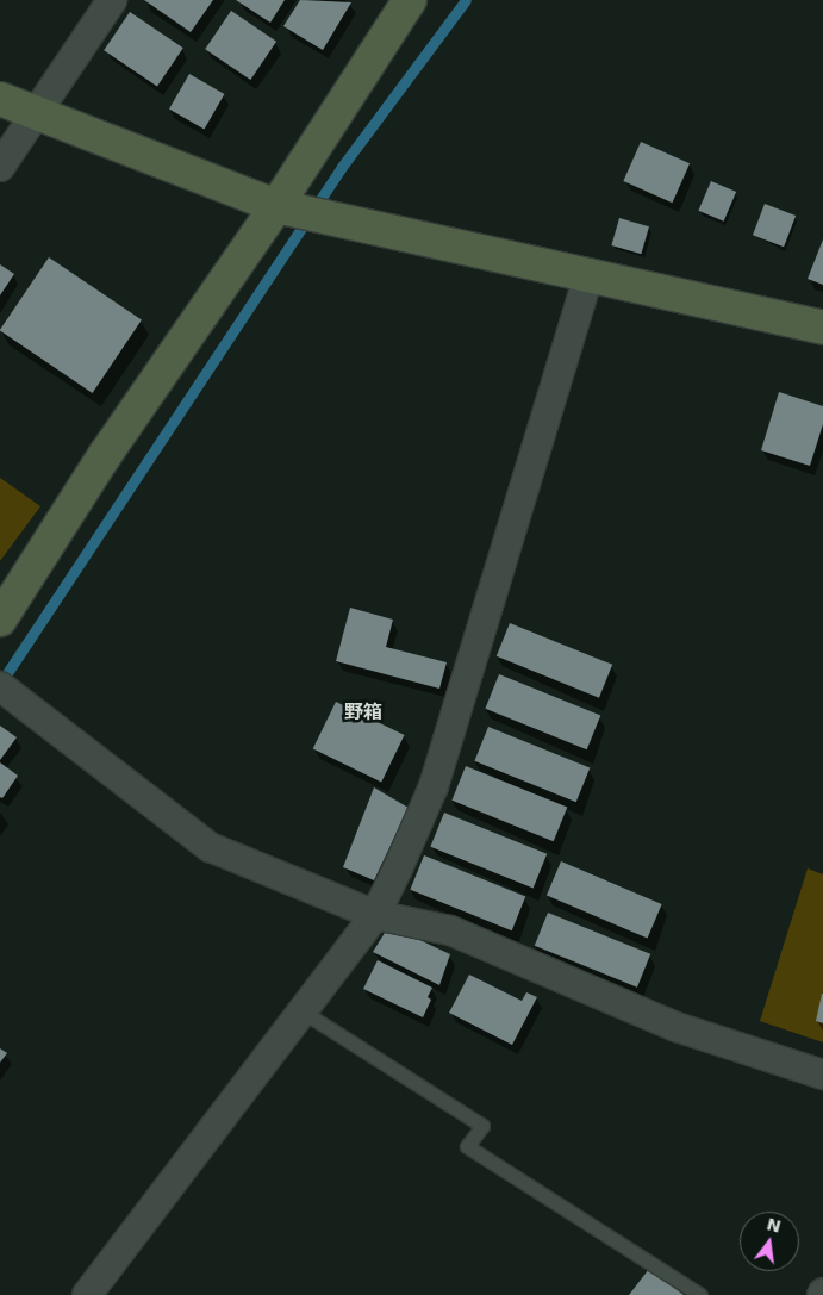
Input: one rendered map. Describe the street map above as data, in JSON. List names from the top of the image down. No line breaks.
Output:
{"districts":["野箱"],"north":"top"}
